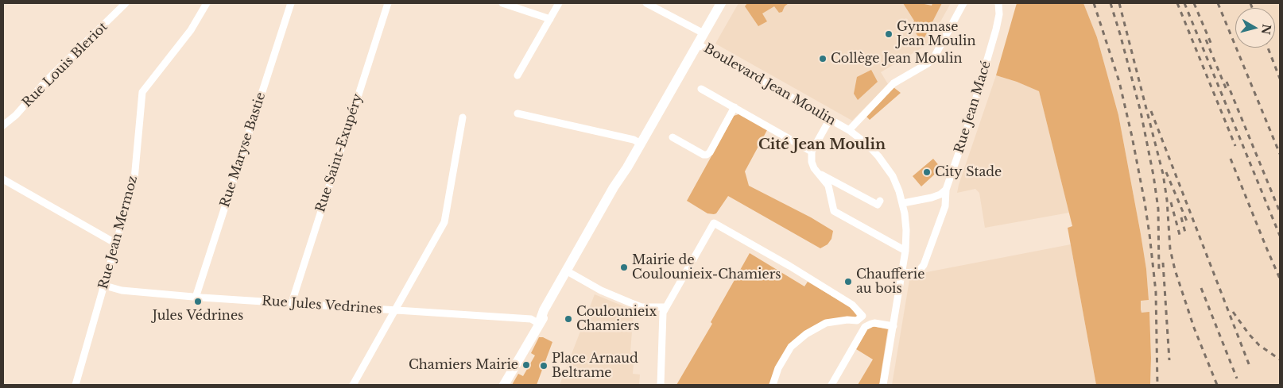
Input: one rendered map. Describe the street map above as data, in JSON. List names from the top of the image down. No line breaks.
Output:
{"streets":{"street":["Rue Louis Bleriot","Boulevard Jean Moulin","Rue Jean Macé","Rue Maryse Bastie","Rue Saint-Exupéry","Rue Jean Mermoz","Rue Jules Vedrines"]},"crossings":[["Boulevard Jean Moulin","Rue Jean Macé"],["Rue Maryse Bastie","Rue Jules Vedrines"],["Rue Saint-Exupéry","Rue Jules Vedrines"],["Rue Jean Mermoz","Rue Jules Vedrines"]],"districts":["Cité Jean Moulin"],"places":["Gymnase Jean Moulin","Collège Jean Moulin","City Stade","Mairie de Coulounieix-Chamiers","Chaufferie au bois","Jules Védrines","Coulounieix Chamiers","Chamiers Mairie","Place Arnaud Beltrame"],"north":"right"}
